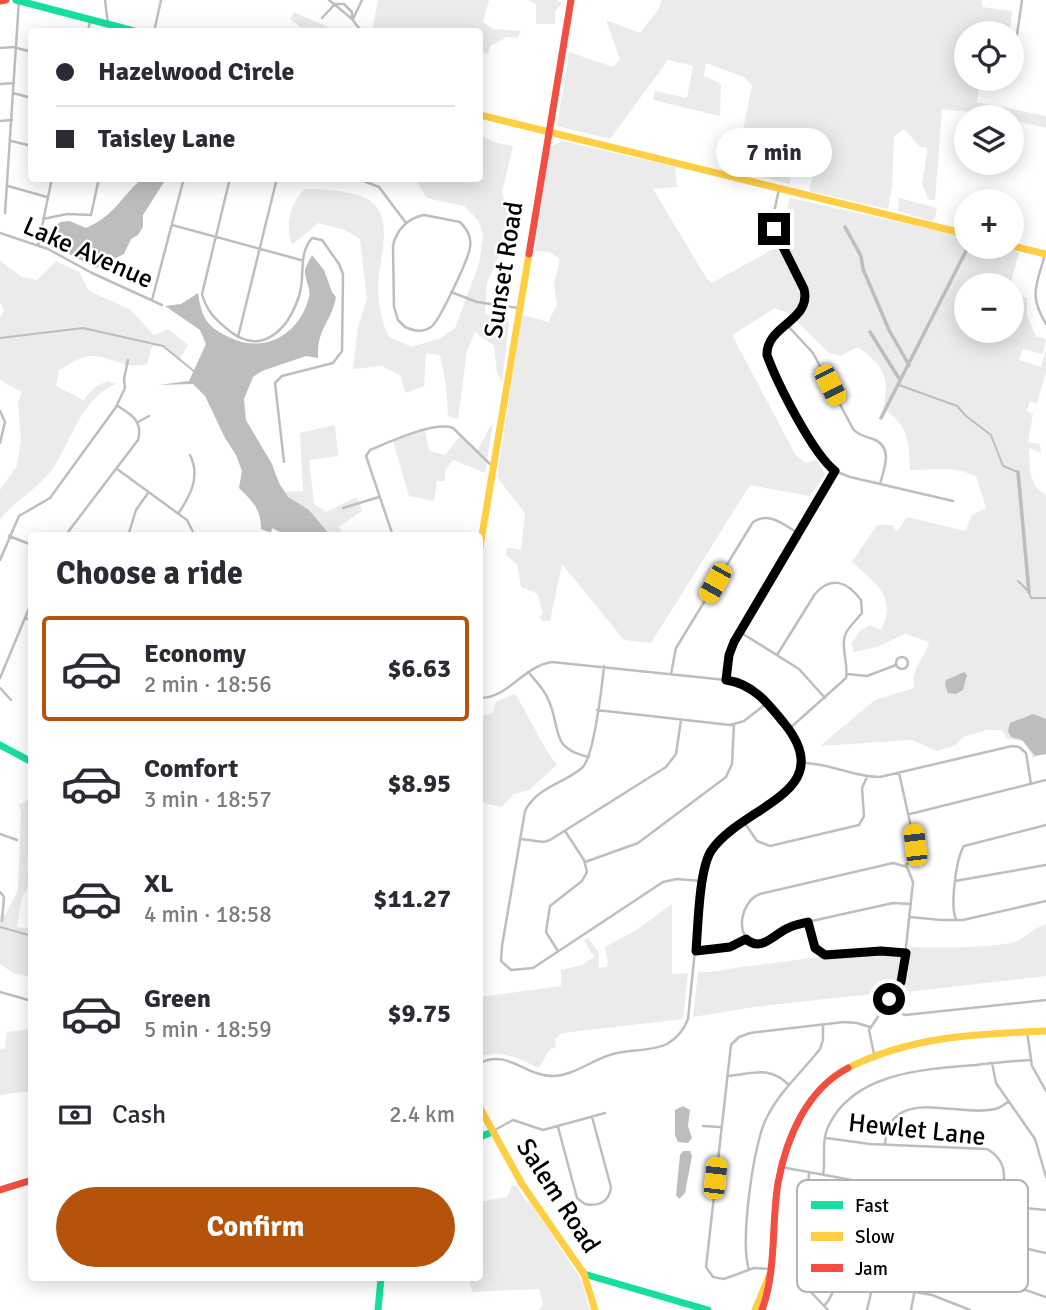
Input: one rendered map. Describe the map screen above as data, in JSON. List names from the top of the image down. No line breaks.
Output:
{"streets":{"main road":["Sunset Road","Salem Road"],"street":["Lake Avenue","Hewlet Lane"]},"legend":["Fast","Slow","Jam"],"page":{"map_buttons":["+","−"],"banner":["Hazelwood Circle","Taisley Lane"],"bubble":"7 min","heading":"Choose a ride","list":[{"name":"Economy","note":"2 min · 18:56","value":"$6.63"},{"name":"Comfort","note":"3 min · 18:57","value":"$8.95"},{"name":"XL","note":"4 min · 18:58","value":"$11.27"},{"name":"Green","note":"5 min · 18:59","value":"$9.75"}],"pay":["Cash","2.4 km"],"buttons":"Confirm"}}
